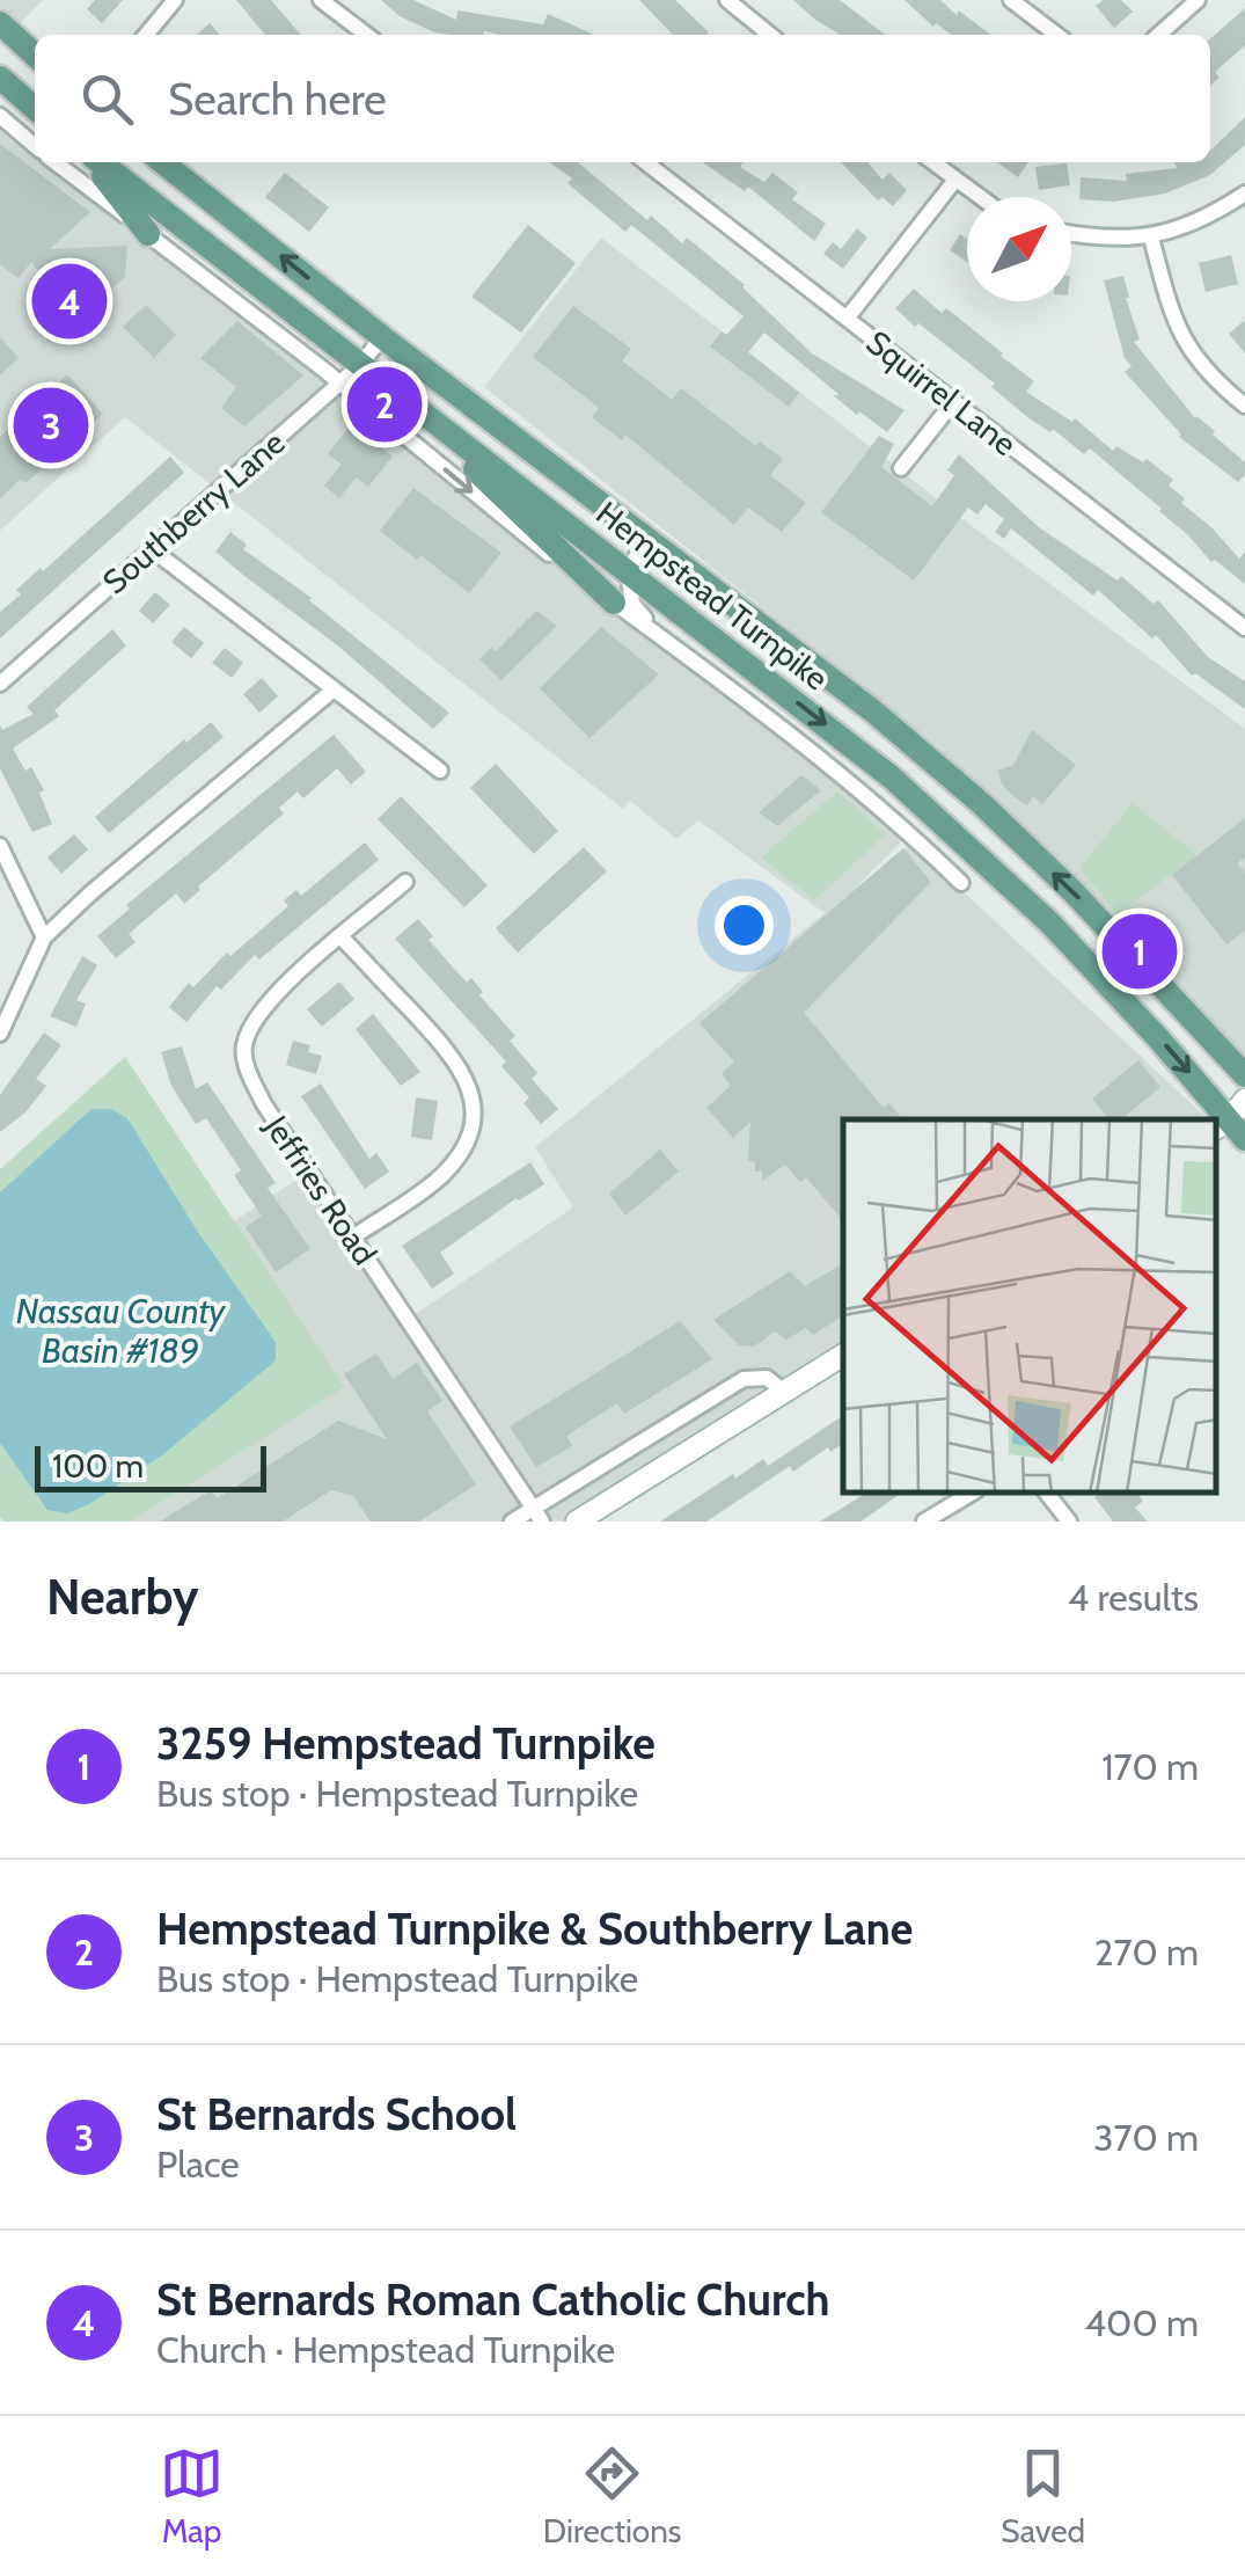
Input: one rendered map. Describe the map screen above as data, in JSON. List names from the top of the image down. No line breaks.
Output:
{"streets":{"main road":["Hempstead Turnpike"],"street":["Squirrel Lane","Southberry Lane","Jeffries Road"]},"crossings":[["Southberry Lane","Hempstead Turnpike"]],"water":["Nassau County Basin #189"],"scale_bar":"100 m","north":"top right","page":{"search":"Search here","pins":["4","2","3","1"],"scale":"100 m","heading":["Nearby","4 results"],"list":[{"mark":"1","name":"3259 Hempstead Turnpike","note":"Bus stop · Hempstead Turnpike","value":"170 m"},{"mark":"2","name":"Hempstead Turnpike & Southberry Lane","note":"Bus stop · Hempstead Turnpike","value":"270 m"},{"mark":"3","name":"St Bernards School","note":"Place","value":"370 m"},{"mark":"4","name":"St Bernards Roman Catholic Church","note":"Church · Hempstead Turnpike","value":"400 m"}],"nav":["Map","Directions","Saved"]}}
